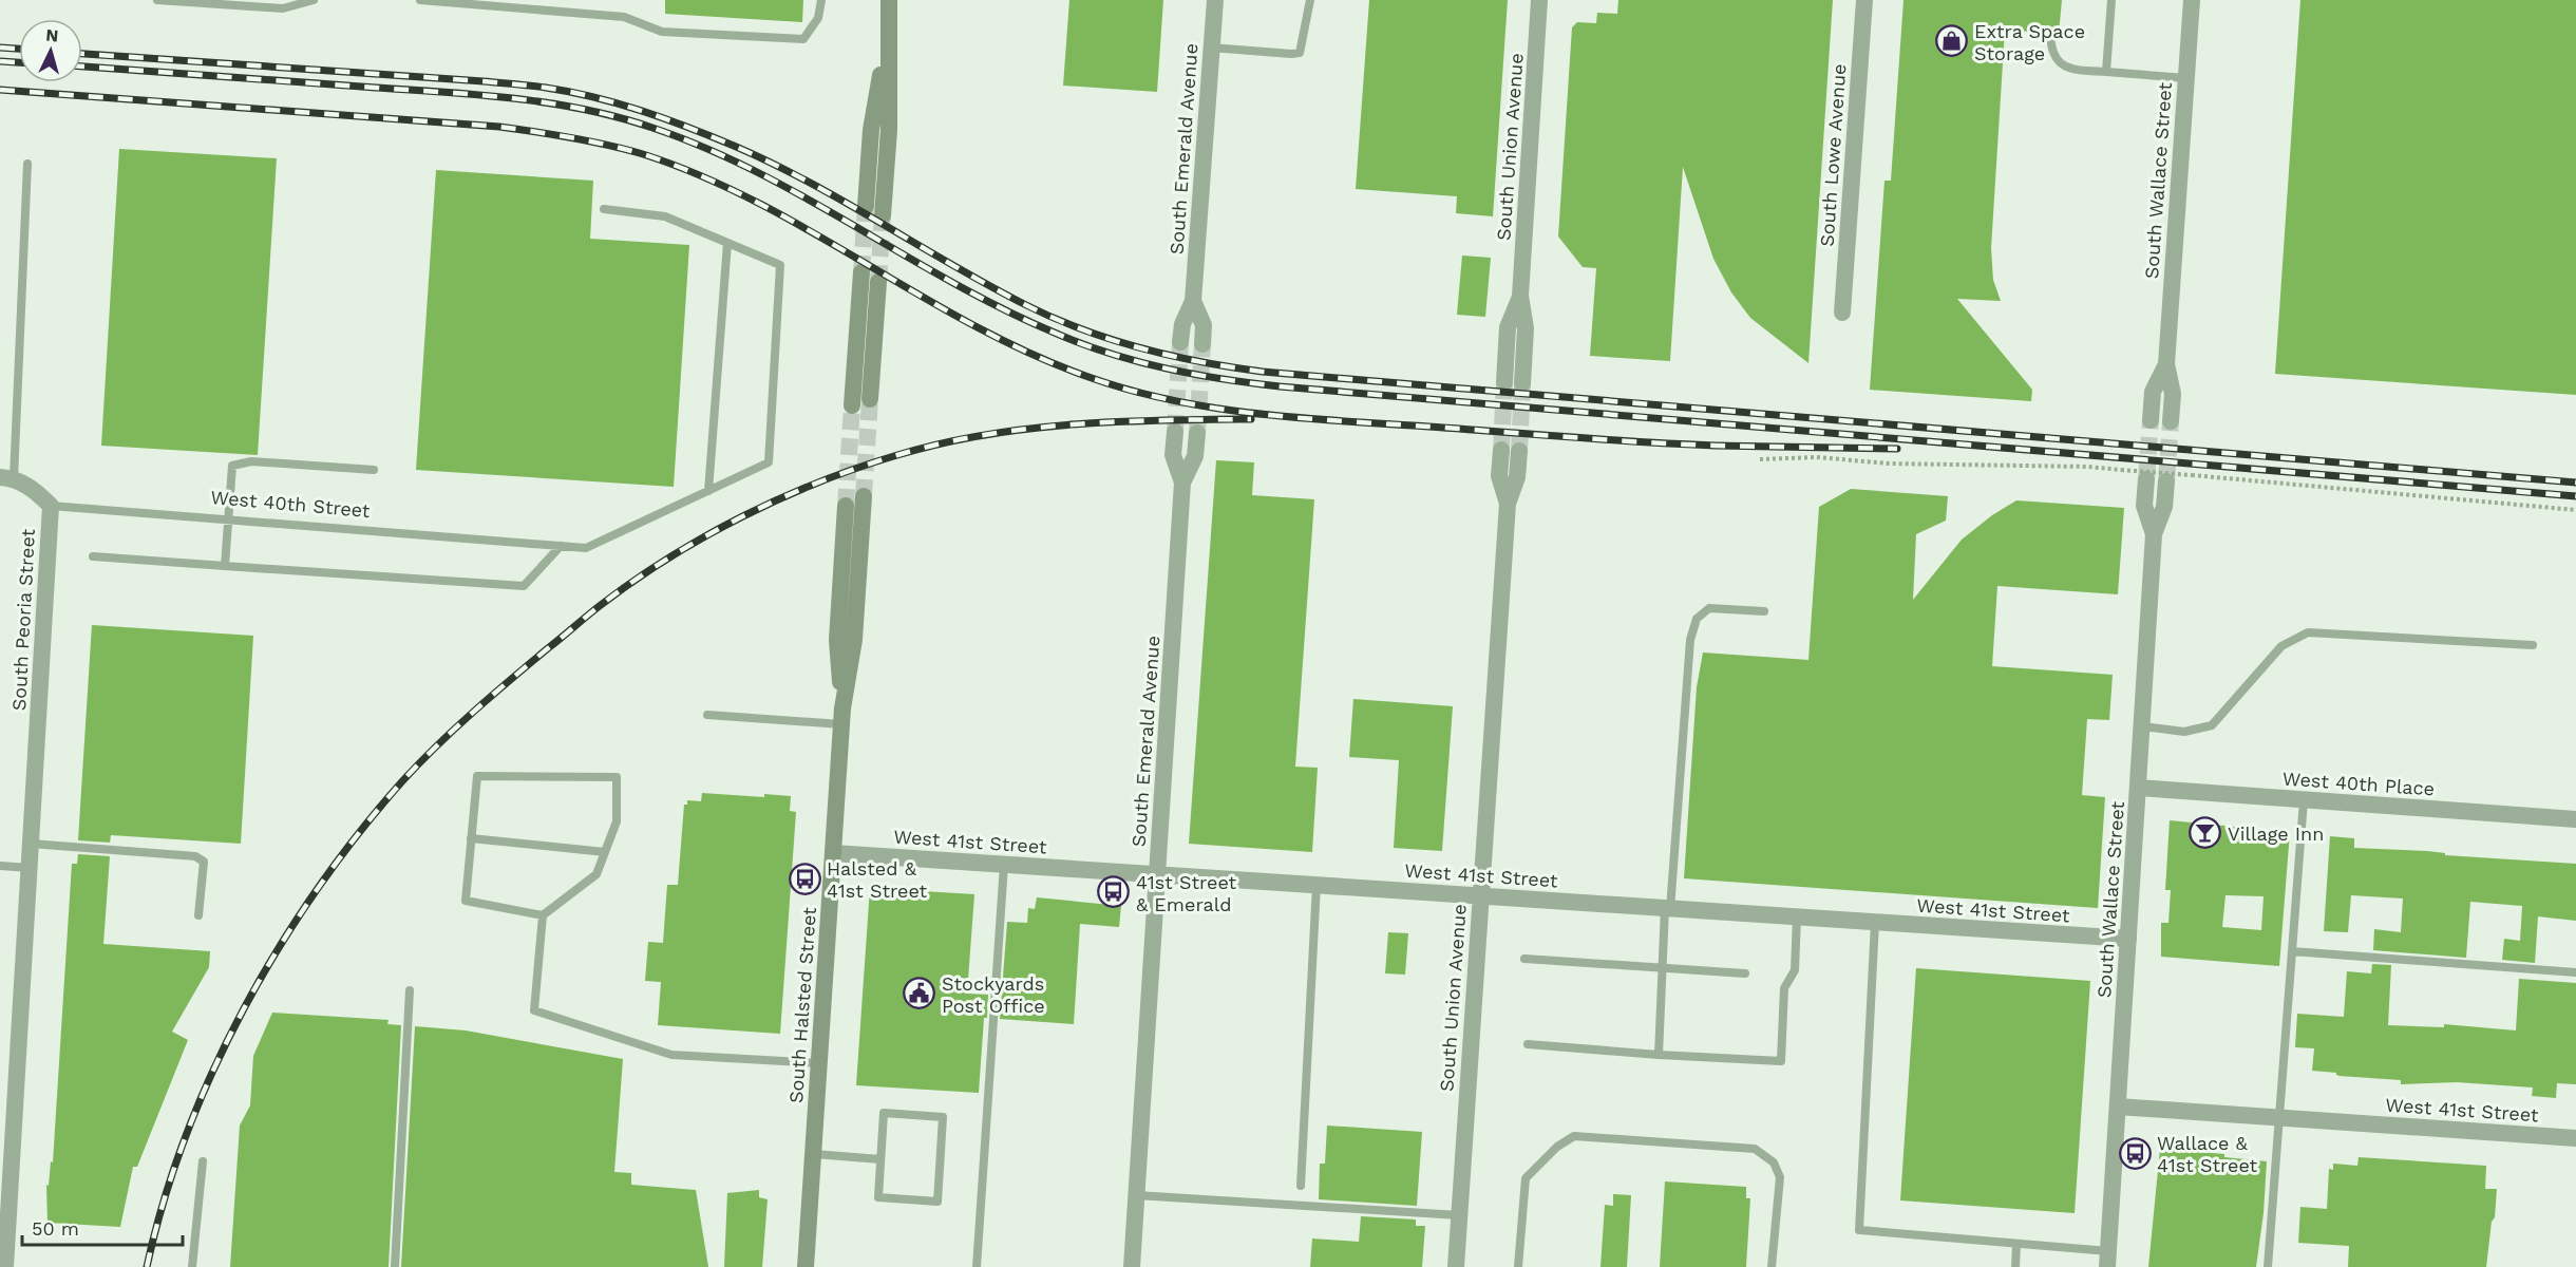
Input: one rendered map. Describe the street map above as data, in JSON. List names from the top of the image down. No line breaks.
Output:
{"streets":{"main road":["South Halsted Street"],"street":["South Union Avenue","South Emerald Avenue","South Lowe Avenue","South Wallace Street","South Peoria Street","West 40th Place","West 41st Street"],"lane":["West 40th Street"]},"crossings":[["South Union Avenue","West 41st Street"],["South Emerald Avenue","West 41st Street"],["South Wallace Street","West 40th Place"],["South Wallace Street","West 41st Street"],["West 40th Street","South Peoria Street"],["West 41st Street","South Halsted Street"]],"places":{"shop":["Extra Space Storage"],"bar":["Village Inn"],"bus stop":["Halsted & 41st Street","41st Street & Emerald","Wallace & 41st Street"],"public building":["Stockyards Post Office"]},"scale_bar":"50 m","north":"top"}
